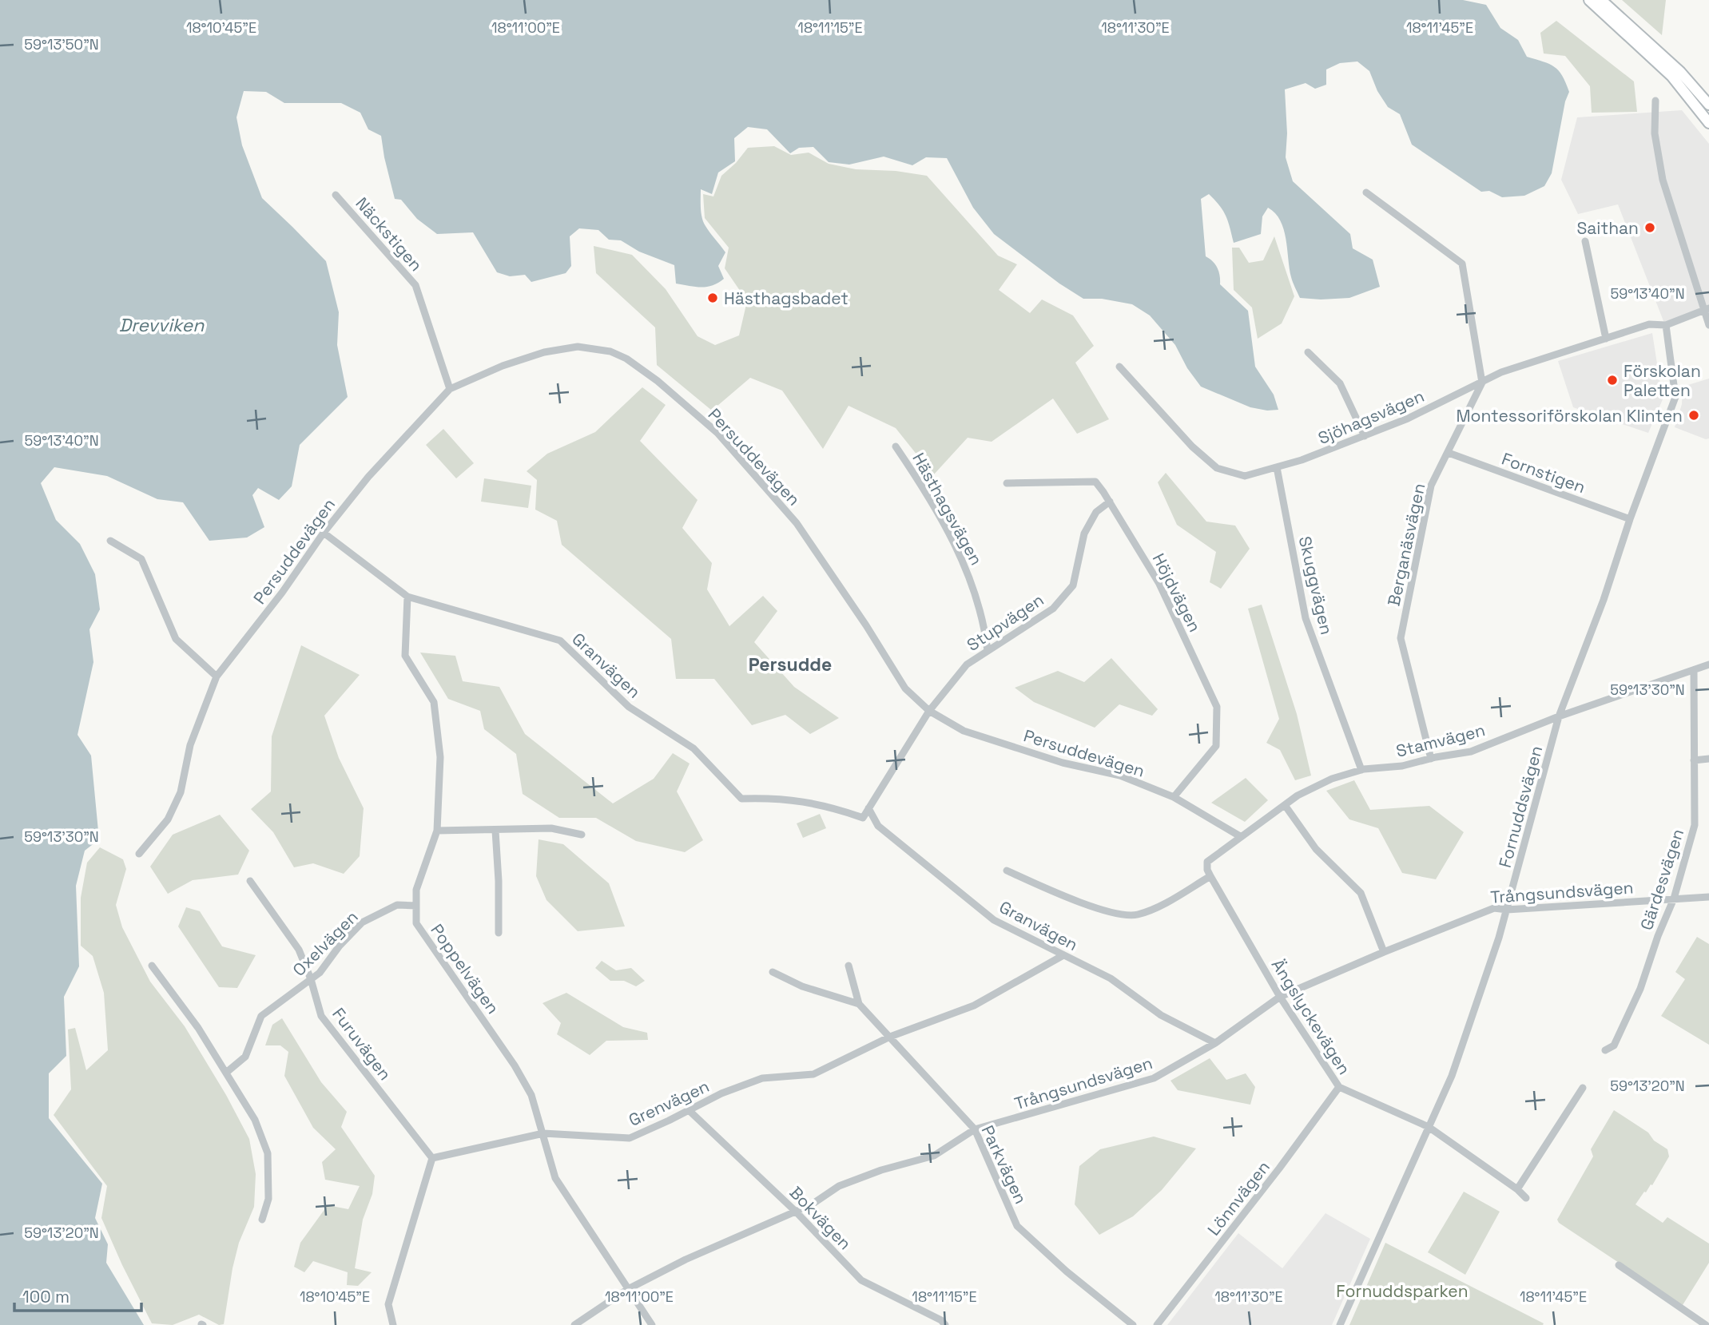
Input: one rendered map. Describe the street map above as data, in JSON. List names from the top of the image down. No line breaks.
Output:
{"streets":{"street":["Näckstigen","Sjöhagsvägen","Persuddevägen","Fornstigen","Hästhagsvägen","Berganäsvägen","Skuggvägen","Höjdvägen","Stupvägen","Granvägen","Stamvägen","Fornuddsvägen","Gärdesvägen","Trångsundsvägen","Oxelvägen","Poppelvägen","Ängslyckevägen","Furuvägen","Grenvägen","Parkvägen","Lönnvägen","Bokvägen"]},"crossings":[["Näckstigen","Persuddevägen"],["Sjöhagsvägen","Berganäsvägen"],["Sjöhagsvägen","Skuggvägen"],["Sjöhagsvägen","Fornuddsvägen"],["Persuddevägen","Höjdvägen"],["Persuddevägen","Stupvägen"],["Persuddevägen","Granvägen"],["Persuddevägen","Stamvägen"],["Fornstigen","Berganäsvägen"],["Fornstigen","Fornuddsvägen"],["Hästhagsvägen","Stupvägen"],["Berganäsvägen","Stamvägen"],["Skuggvägen","Stamvägen"],["Höjdvägen","Stupvägen"],["Stupvägen","Granvägen"],["Granvägen","Trångsundsvägen"],["Granvägen","Poppelvägen"],["Granvägen","Grenvägen"],["Stamvägen","Fornuddsvägen"],["Stamvägen","Gärdesvägen"],["Stamvägen","Ängslyckevägen"],["Fornuddsvägen","Trångsundsvägen"],["Fornuddsvägen","Ängslyckevägen"],["Gärdesvägen","Trångsundsvägen"],["Trångsundsvägen","Poppelvägen"],["Trångsundsvägen","Ängslyckevägen"],["Trångsundsvägen","Parkvägen"],["Trångsundsvägen","Bokvägen"],["Oxelvägen","Poppelvägen"],["Oxelvägen","Furuvägen"],["Poppelvägen","Grenvägen"],["Ängslyckevägen","Lönnvägen"],["Furuvägen","Grenvägen"],["Grenvägen","Parkvägen"],["Grenvägen","Bokvägen"]],"districts":["Persudde"],"water":["Drevviken"],"parks":["Fornuddsparken"],"places":["Saithan","Hästhagsbadet","Förskolan Paletten","Montessoriförskolan Klinten"],"scale_bar":"100 m","coordinates":["18°10'45\"E","18°11'00\"E","18°11'15\"E","18°11'30\"E","18°11'45\"E","59°13'50\"N","59°13'40\"N","59°13'30\"N","59°13'20\"N"]}
